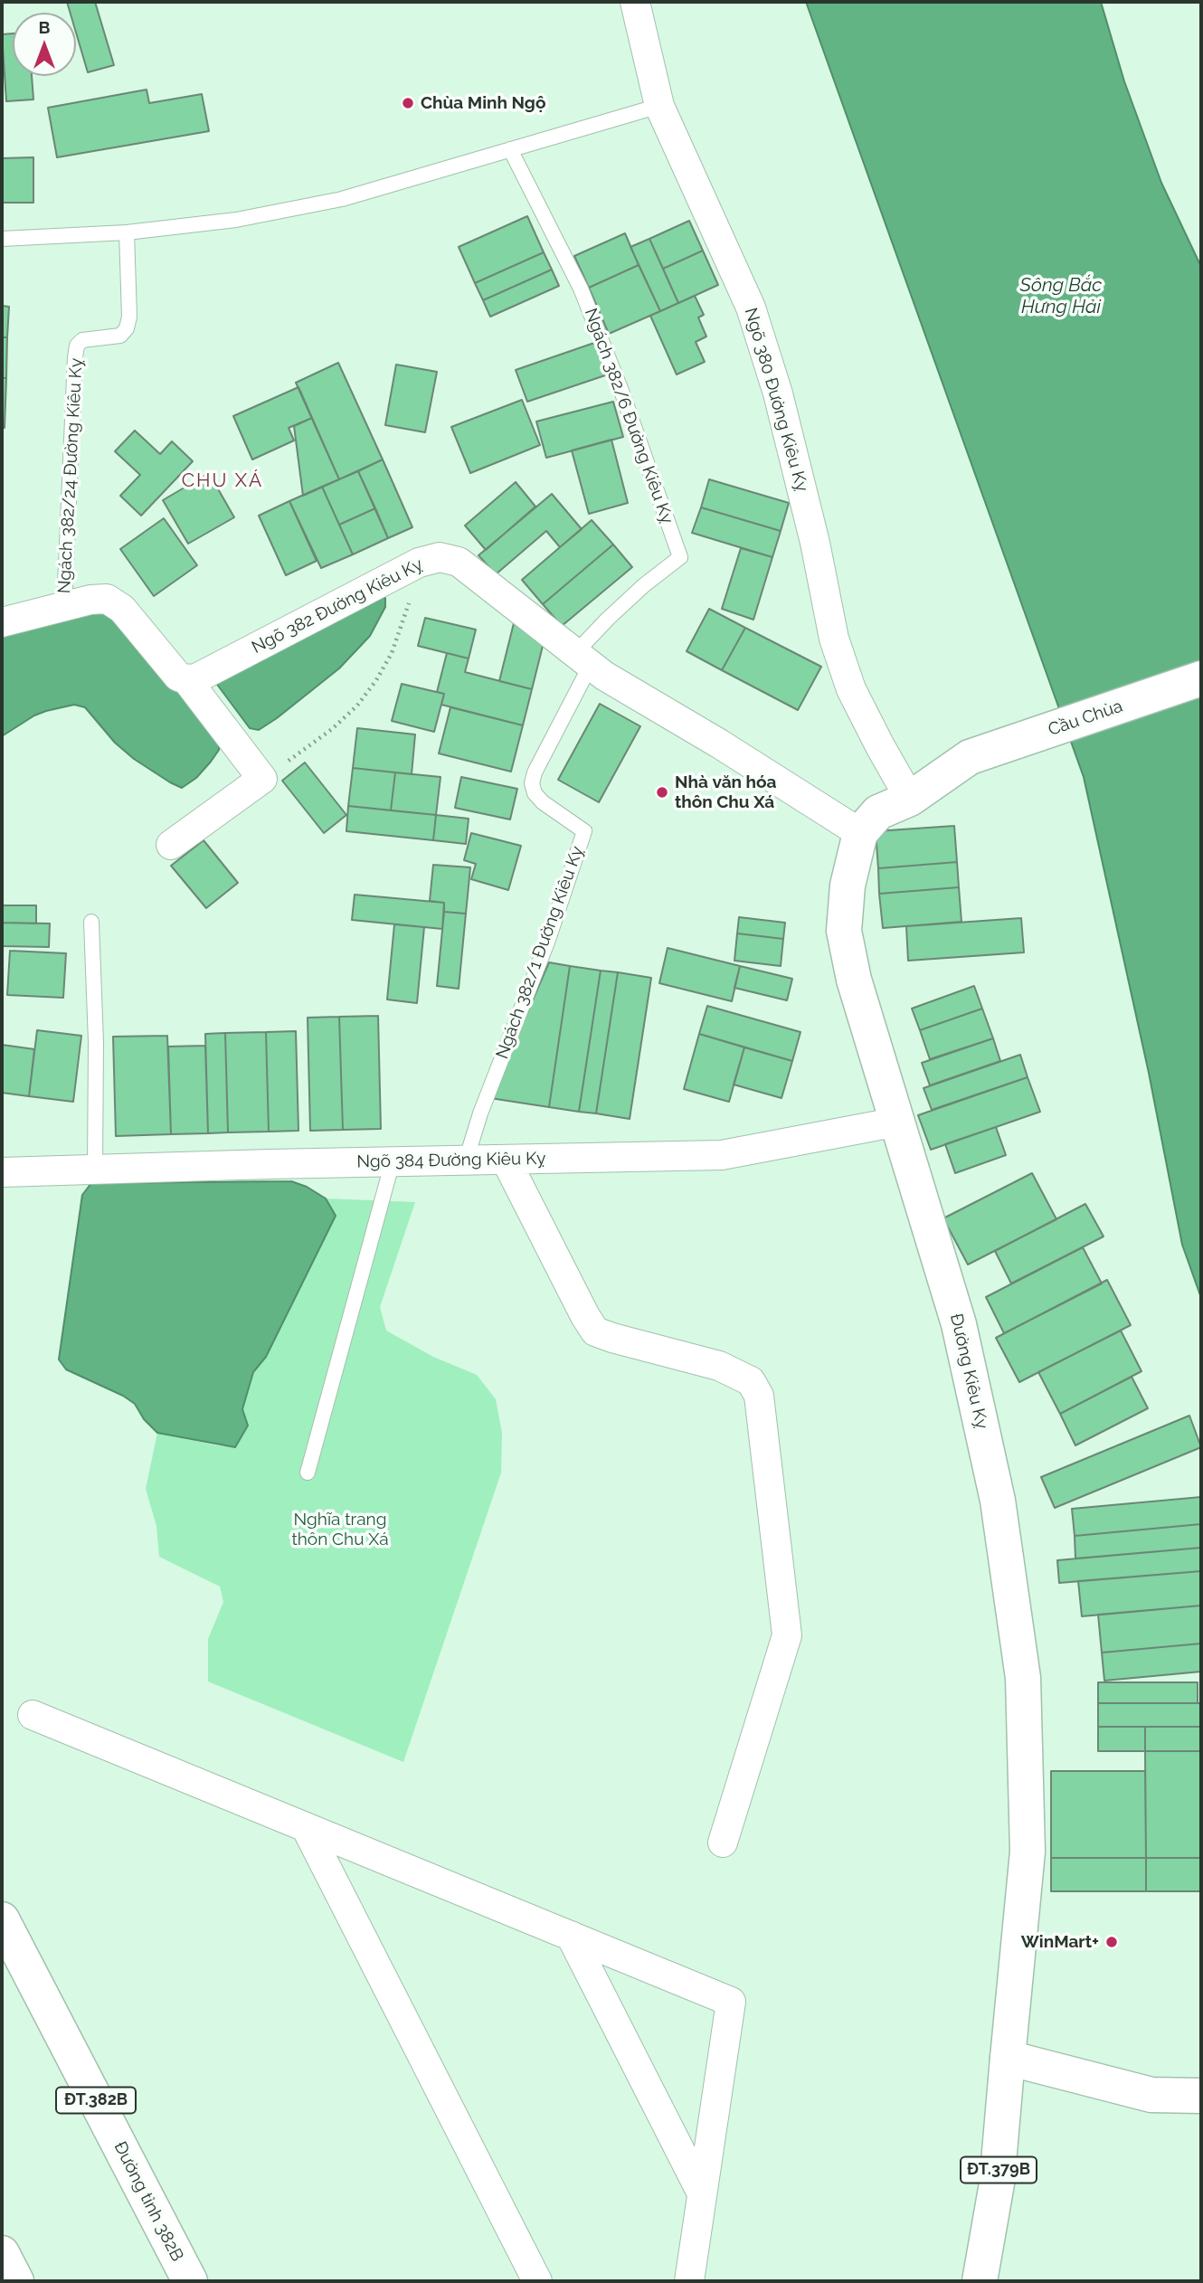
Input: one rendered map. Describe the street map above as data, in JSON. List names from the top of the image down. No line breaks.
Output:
{"streets":{"main road":["Cầu Chùa","Đường Kiêu Kỵ","ĐT.382B","ĐT.379B","Đường tỉnh 382B"],"street":["Ngõ 380 Đường Kiêu Kỵ","Ngõ 382 Đường Kiêu Kỵ","Ngõ 384 Đường Kiêu Kỵ"],"lane":["Ngách 382/6 Đường Kiêu Kỵ","Ngách 382/24 Đường Kiêu Kỵ","Ngách 382/1 Đường Kiêu Kỵ"]},"crossings":[["Ngõ 380 Đường Kiêu Kỵ","Cầu Chùa"],["Ngách 382/6 Đường Kiêu Kỵ","Ngõ 382 Đường Kiêu Kỵ"],["Ngách 382/6 Đường Kiêu Kỵ","Ngách 382/1 Đường Kiêu Kỵ"],["Ngõ 382 Đường Kiêu Kỵ","Ngách 382/1 Đường Kiêu Kỵ"],["Ngõ 382 Đường Kiêu Kỵ","Đường Kiêu Kỵ"],["Ngách 382/1 Đường Kiêu Kỵ","Ngõ 384 Đường Kiêu Kỵ"],["Ngõ 384 Đường Kiêu Kỵ","Đường Kiêu Kỵ"],["Đường Kiêu Kỵ","ĐT.379B"]],"districts":["CHU XÁ"],"water":["Sông Bắc Hưng Hải"],"parks":["Nghĩa trang thôn Chu Xá"],"places":["Chùa Minh Ngộ","Nhà văn hóa thôn Chu Xá","WinMart+"],"north":"top"}
